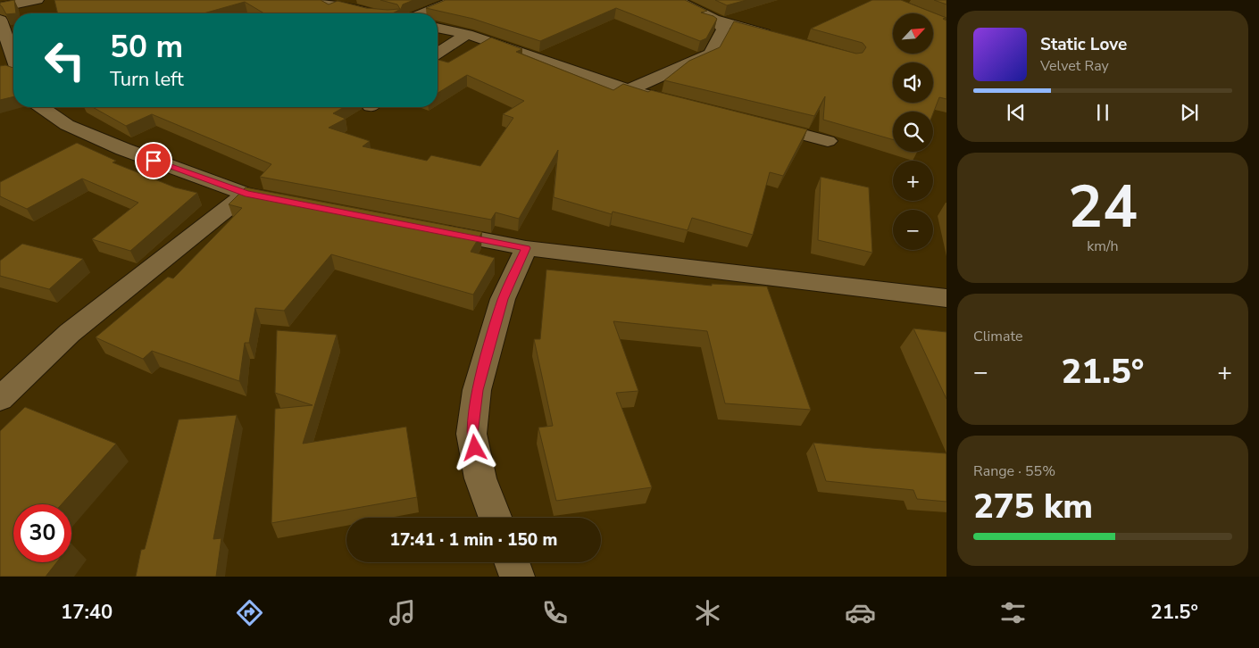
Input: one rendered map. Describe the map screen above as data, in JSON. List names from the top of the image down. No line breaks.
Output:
{"north":"top right","page":{"map_buttons":["+","−"],"turn":["50 m","Turn left"],"song":["Static Love","Velvet Ray"],"tile":[["24","km/h"],"Climate",["Range · 55%","275 km"]],"heat":["−","21.5°","+"],"limit":"30","trip":"17:41 · 1 min · 150 m","tabs":["17:40","21.5°"]}}
